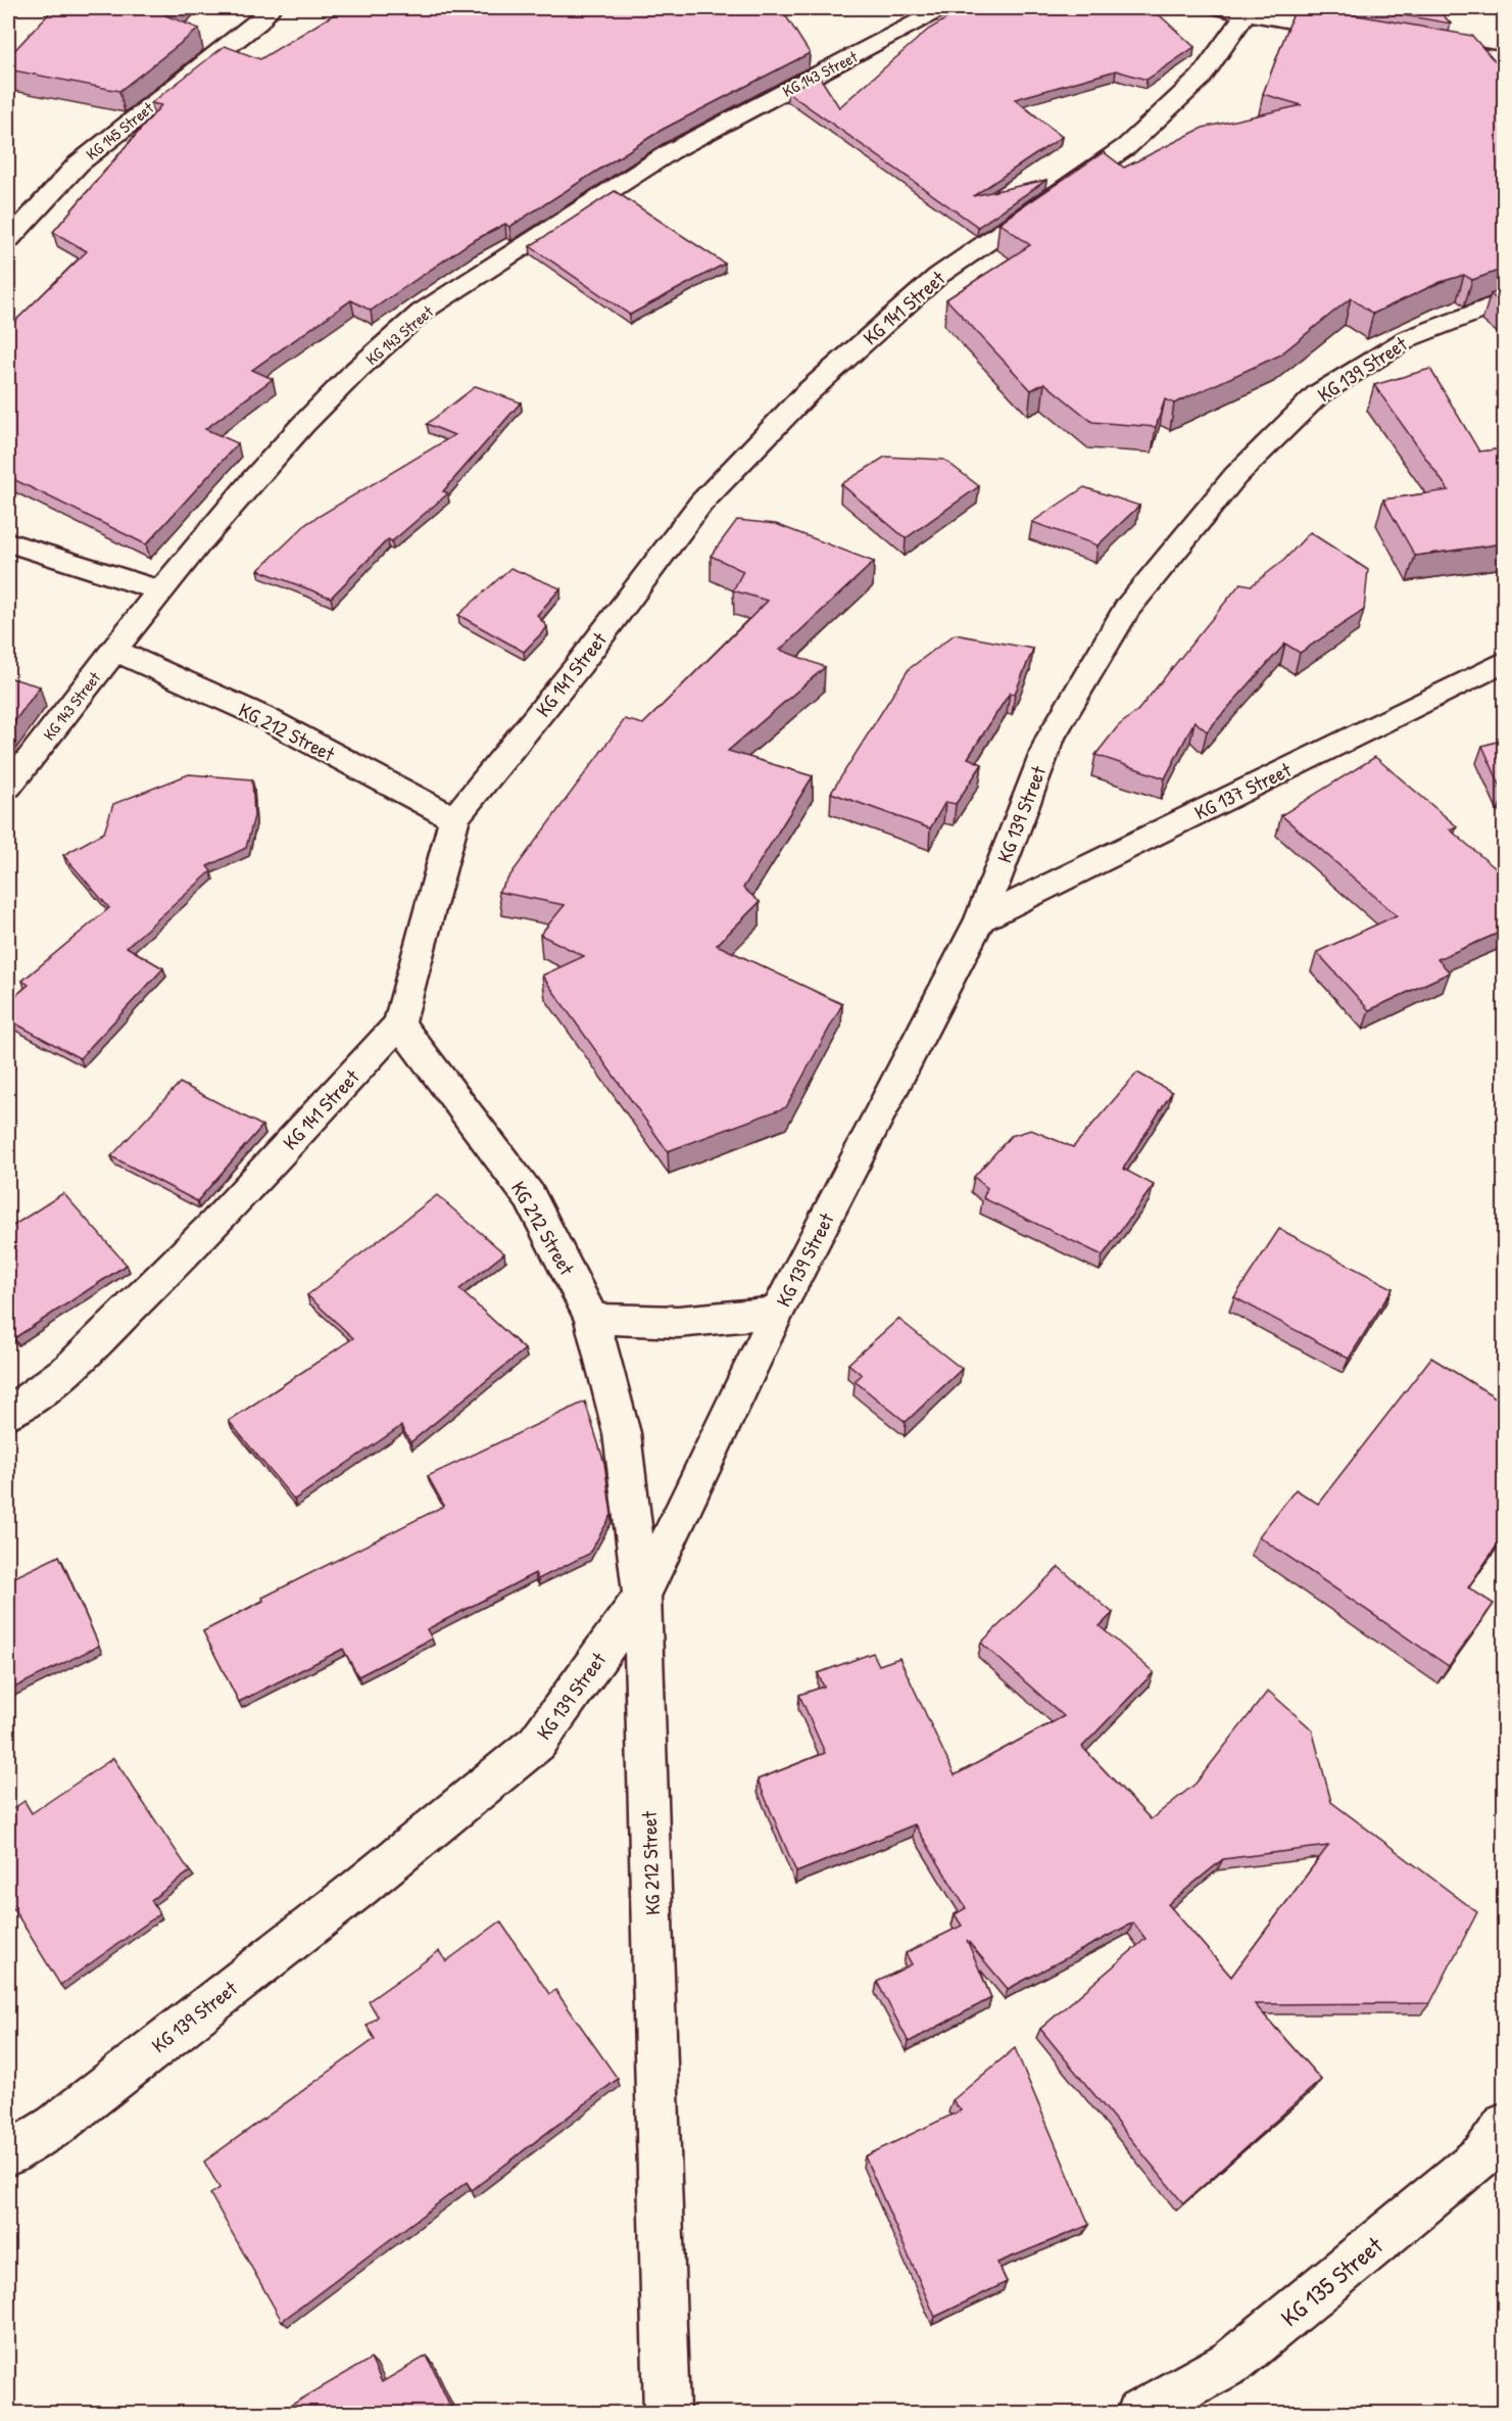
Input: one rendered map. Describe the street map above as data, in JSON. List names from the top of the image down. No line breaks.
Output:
{"streets":{"street":["KG 143 Street","KG 145 Street","KG 141 Street","KG 139 Street","KG 212 Street","KG 137 Street","KG 135 Street"]},"crossings":[["KG 143 Street","KG 212 Street"],["KG 141 Street","KG 212 Street"],["KG 139 Street","KG 212 Street"],["KG 139 Street","KG 137 Street"]]}
